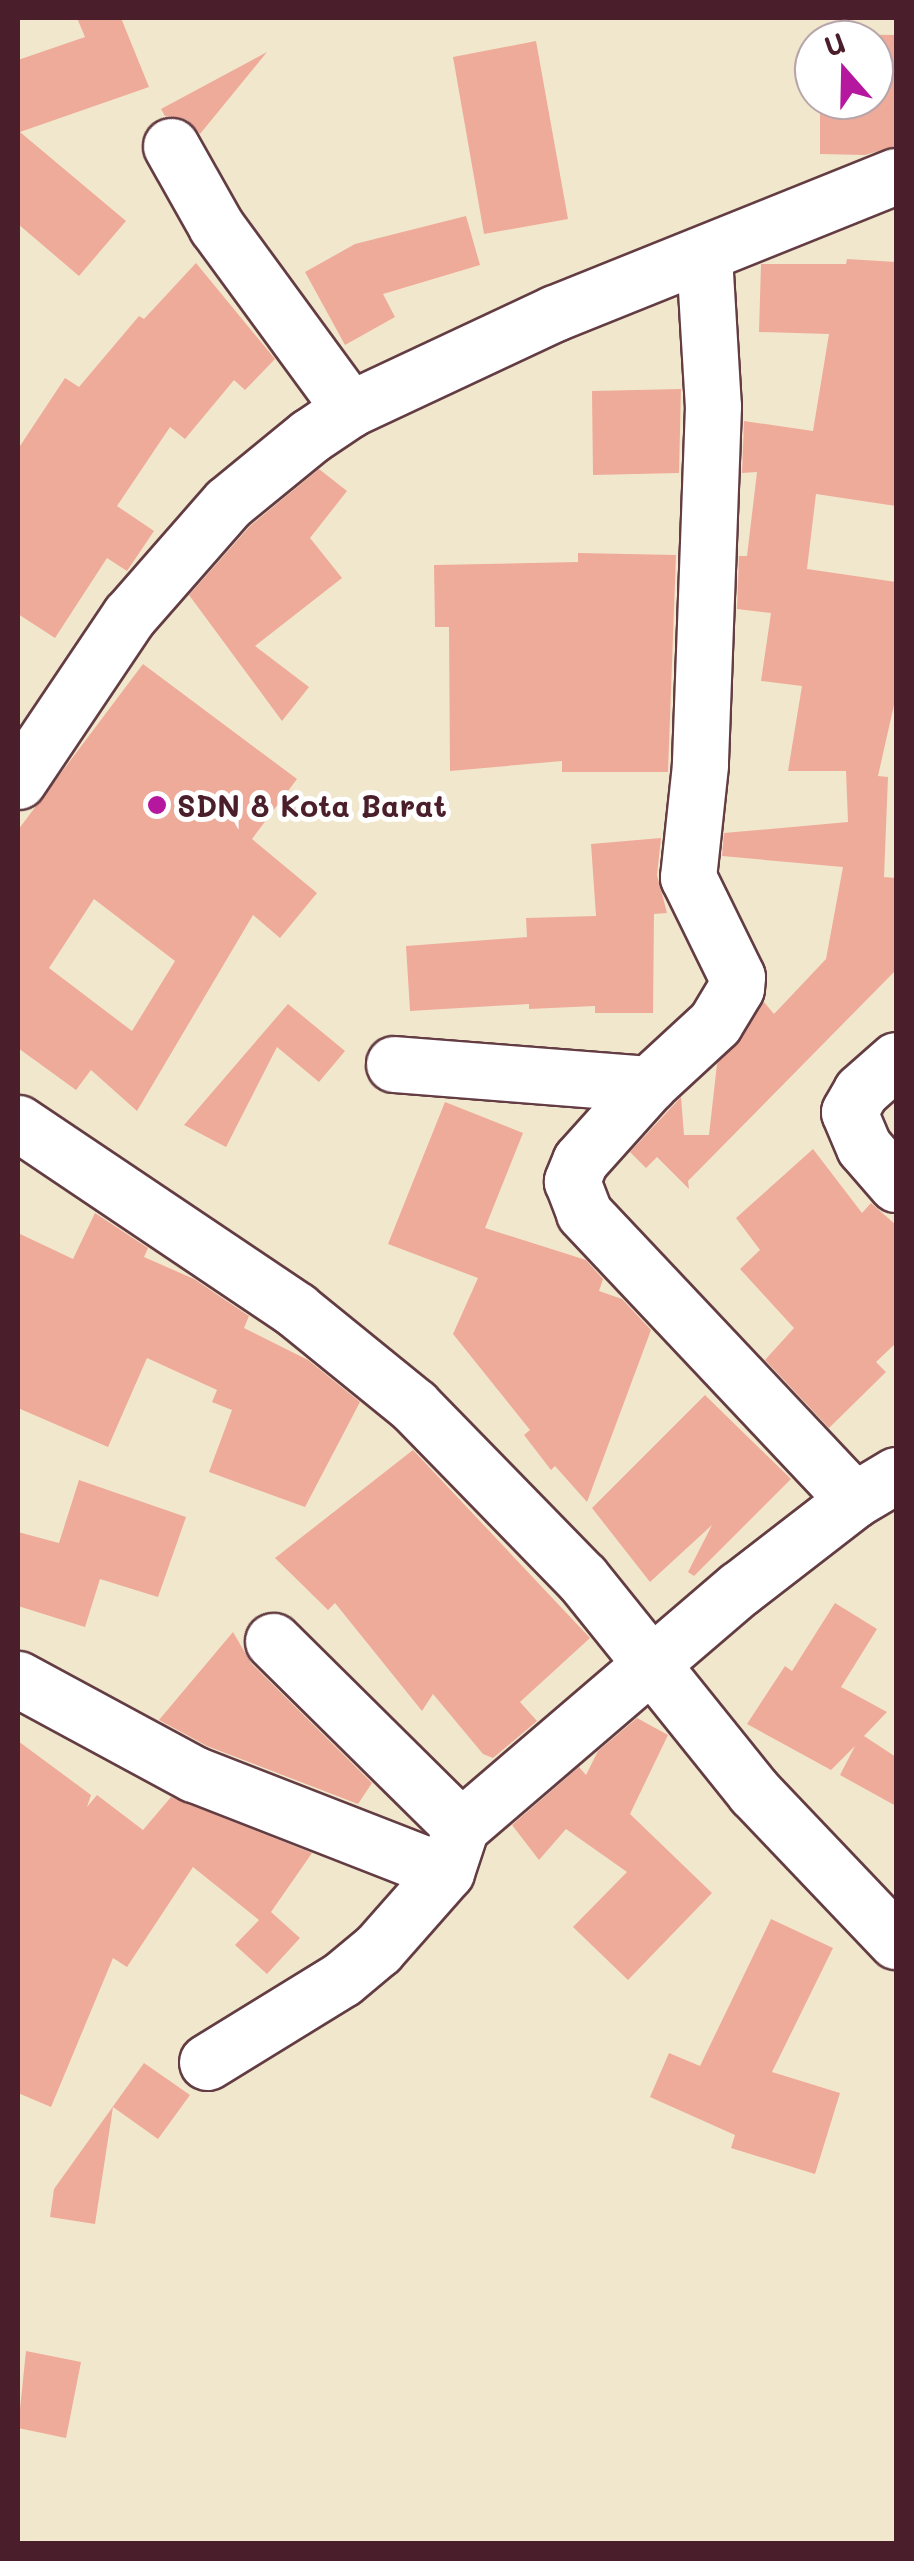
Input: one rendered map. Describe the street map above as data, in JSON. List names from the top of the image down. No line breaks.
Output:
{"places":["SDN 8 Kota Barat"],"north":"top"}
